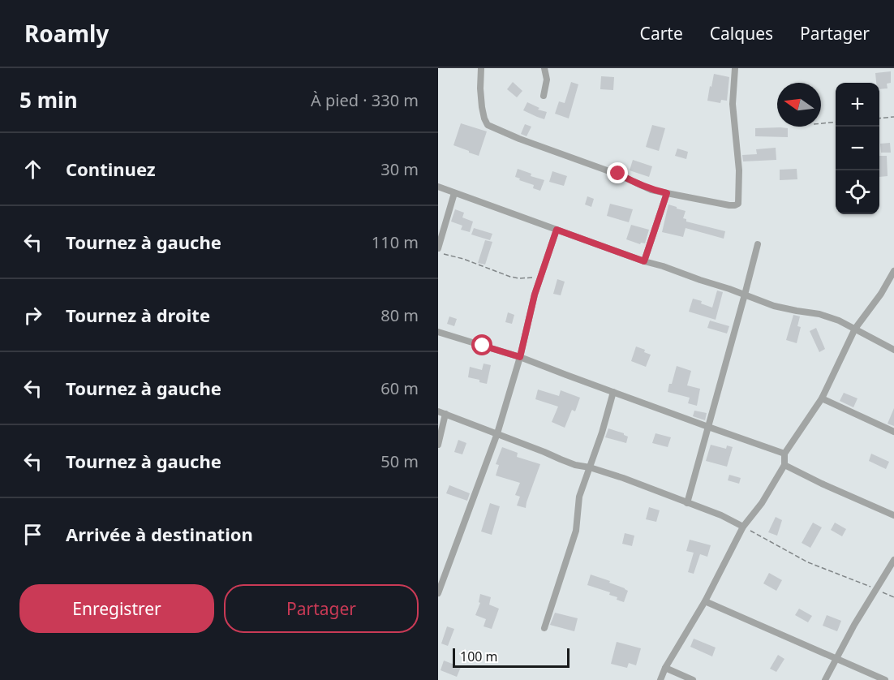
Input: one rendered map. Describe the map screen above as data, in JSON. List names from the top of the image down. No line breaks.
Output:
{"scale_bar":"100 m","north":"left","page":{"header":"Roamly","nav":["Carte","Calques","Partager"],"heading":["5 min","À pied · 330 m"],"map_buttons":["+","−"],"list":[["Continuez","30 m"],["Tournez à gauche","110 m"],["Tournez à droite","80 m"],["Tournez à gauche","60 m"],["Tournez à gauche","50 m"],"Arrivée à destination"],"buttons":["Enregistrer","Partager"],"scale":"100 m"}}
